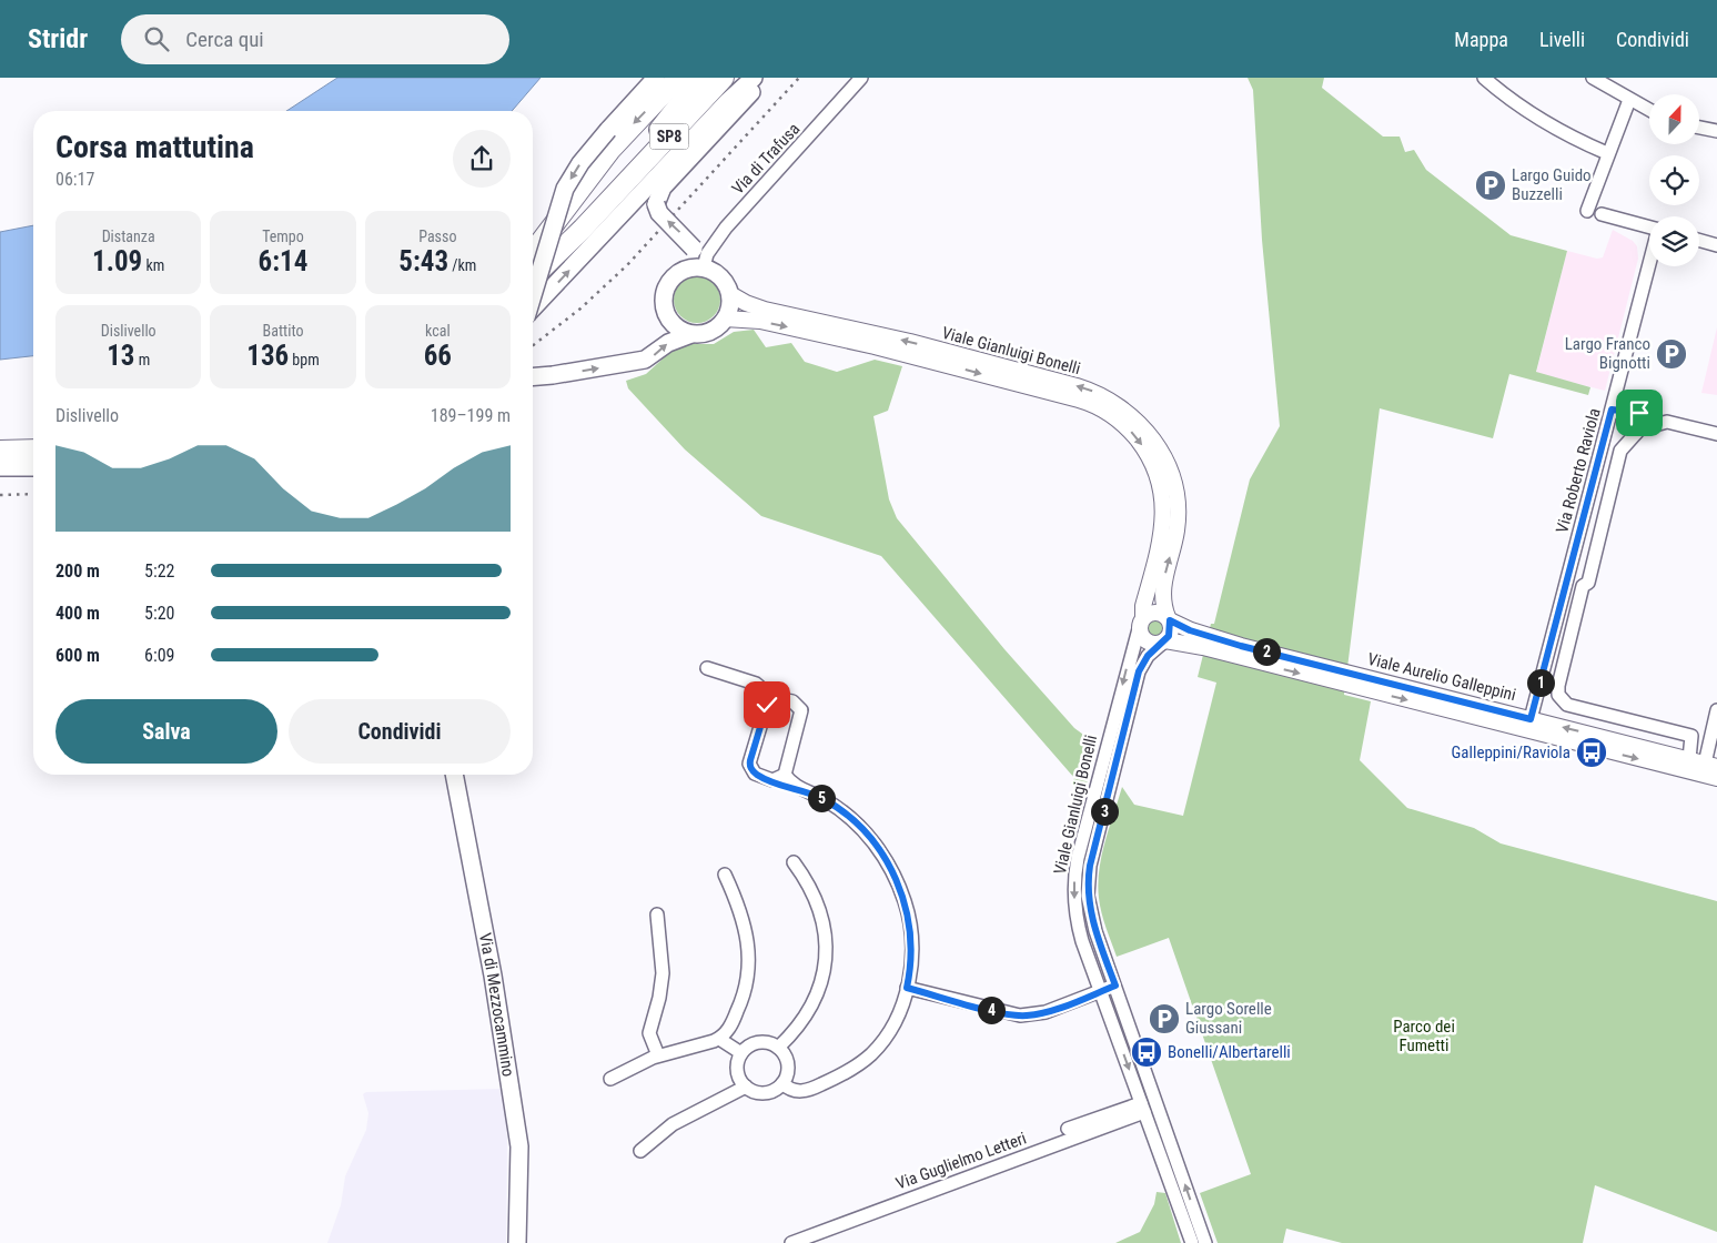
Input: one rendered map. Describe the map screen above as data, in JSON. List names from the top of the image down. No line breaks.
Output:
{"streets":{"main road":["SP8","Via di Mezzocammino"],"street":["Via di Trafusa","Viale Gianluigi Bonelli","Via Roberto Raviola","Viale Aurelio Galleppini","Via Guglielmo Letteri"]},"crossings":[["Via di Trafusa","Viale Gianluigi Bonelli"],["Viale Gianluigi Bonelli","Via Guglielmo Letteri"],["Via Roberto Raviola","Viale Aurelio Galleppini"]],"parks":["Parco dei Fumetti"],"places":{"parking":["Largo Guido Buzzelli","Largo Franco Bignotti","Largo Sorelle Giussani"],"bus stop":["Galleppini/Raviola","Bonelli/Albertarelli"]},"north":"top","page":{"header":"Stridr","search":"Cerca qui","nav":["Mappa","Livelli","Condividi"],"heading":["Corsa mattutina","06:17"],"stats":[["Distanza","1.09 km"],["Tempo","6:14"],["Passo","5:43 /km"],["Dislivello","13 m"],["Battito","136 bpm"],["kcal","66"]],"chart":["Dislivello","189–199 m"],"list":[{"name":"200 m","note":"5:22"},{"name":"400 m","note":"5:20"},{"name":"600 m","note":"6:09"}],"pins":["2","1","5","3","4"],"buttons":["Salva","Condividi"]}}
